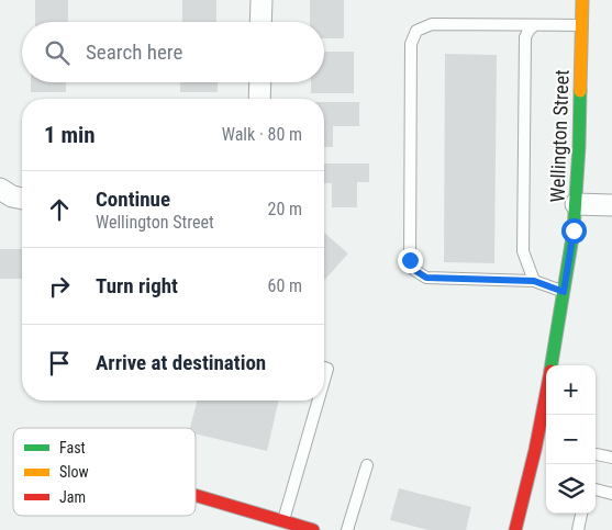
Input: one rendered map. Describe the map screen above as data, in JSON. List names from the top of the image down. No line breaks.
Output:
{"streets":{"street":["Wellington Street"]},"legend":["Fast","Slow","Jam"],"page":{"search":"Search here","heading":["1 min","Walk · 80 m"],"list":[["Continue","Wellington Street","20 m"],["Turn right","60 m"],"Arrive at destination"],"map_buttons":["+","−"]}}
